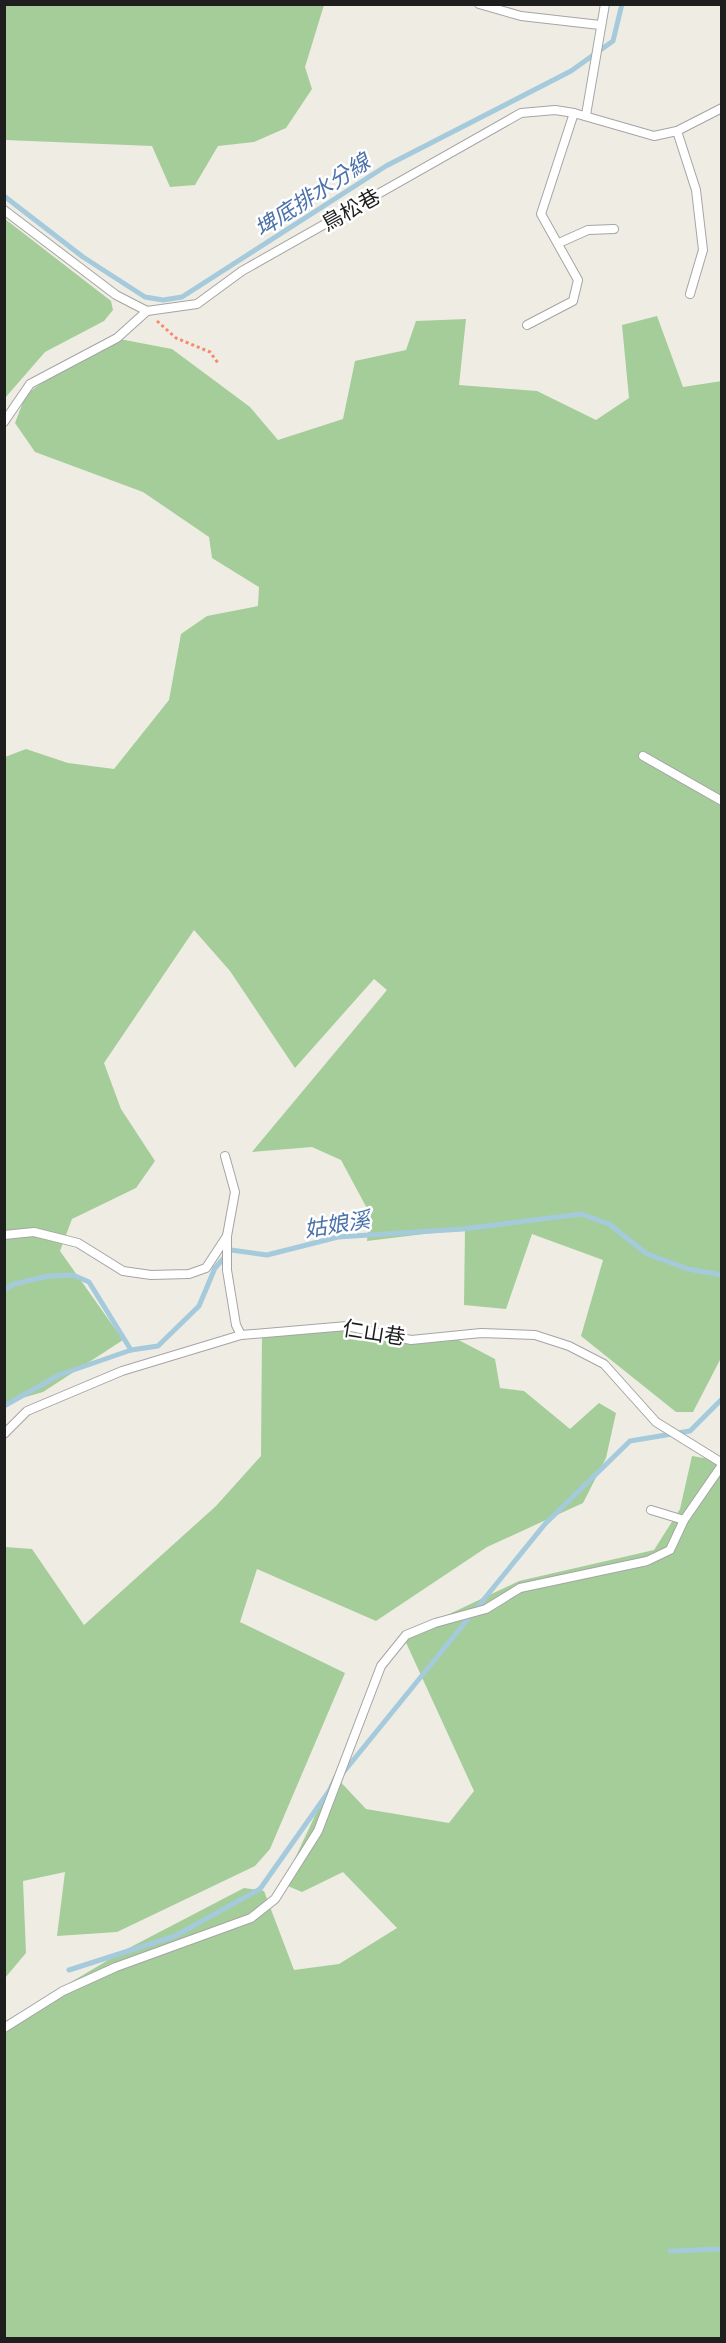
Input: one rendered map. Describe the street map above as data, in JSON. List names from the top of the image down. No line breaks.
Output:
{"streets":{"lane":["鳥松巷","仁山巷"]},"water":["埤底排水分線","姑娘溪"]}
